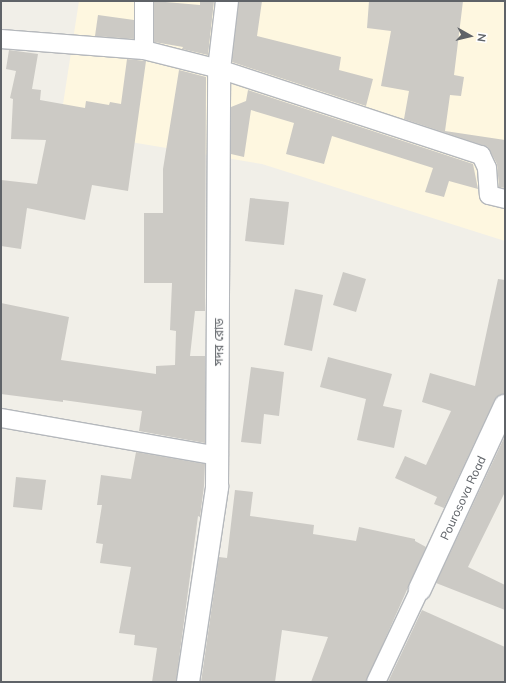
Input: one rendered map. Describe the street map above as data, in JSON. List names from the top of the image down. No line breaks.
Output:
{"streets":{"street":["সদর রোড","Pourosova Road"]},"north":"right"}
